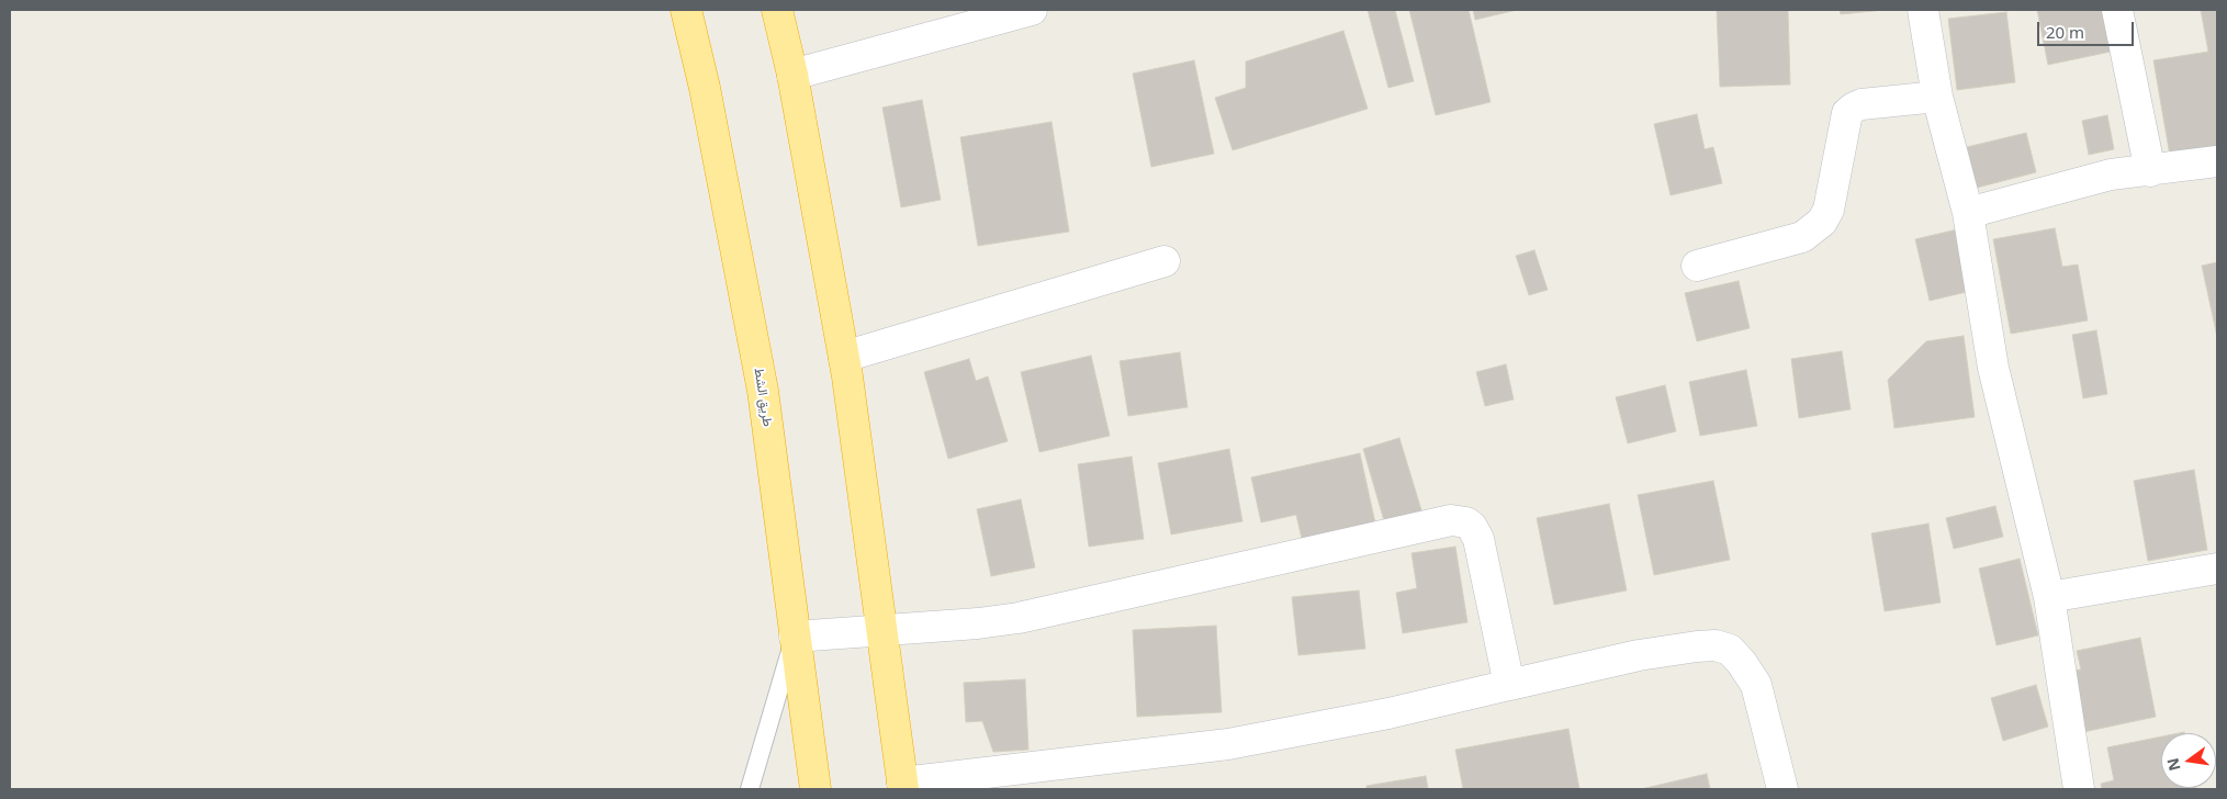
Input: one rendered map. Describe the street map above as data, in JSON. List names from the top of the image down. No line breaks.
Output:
{"streets":{"highway":["طريق الشط"]},"scale_bar":"20 m","north":"left"}
